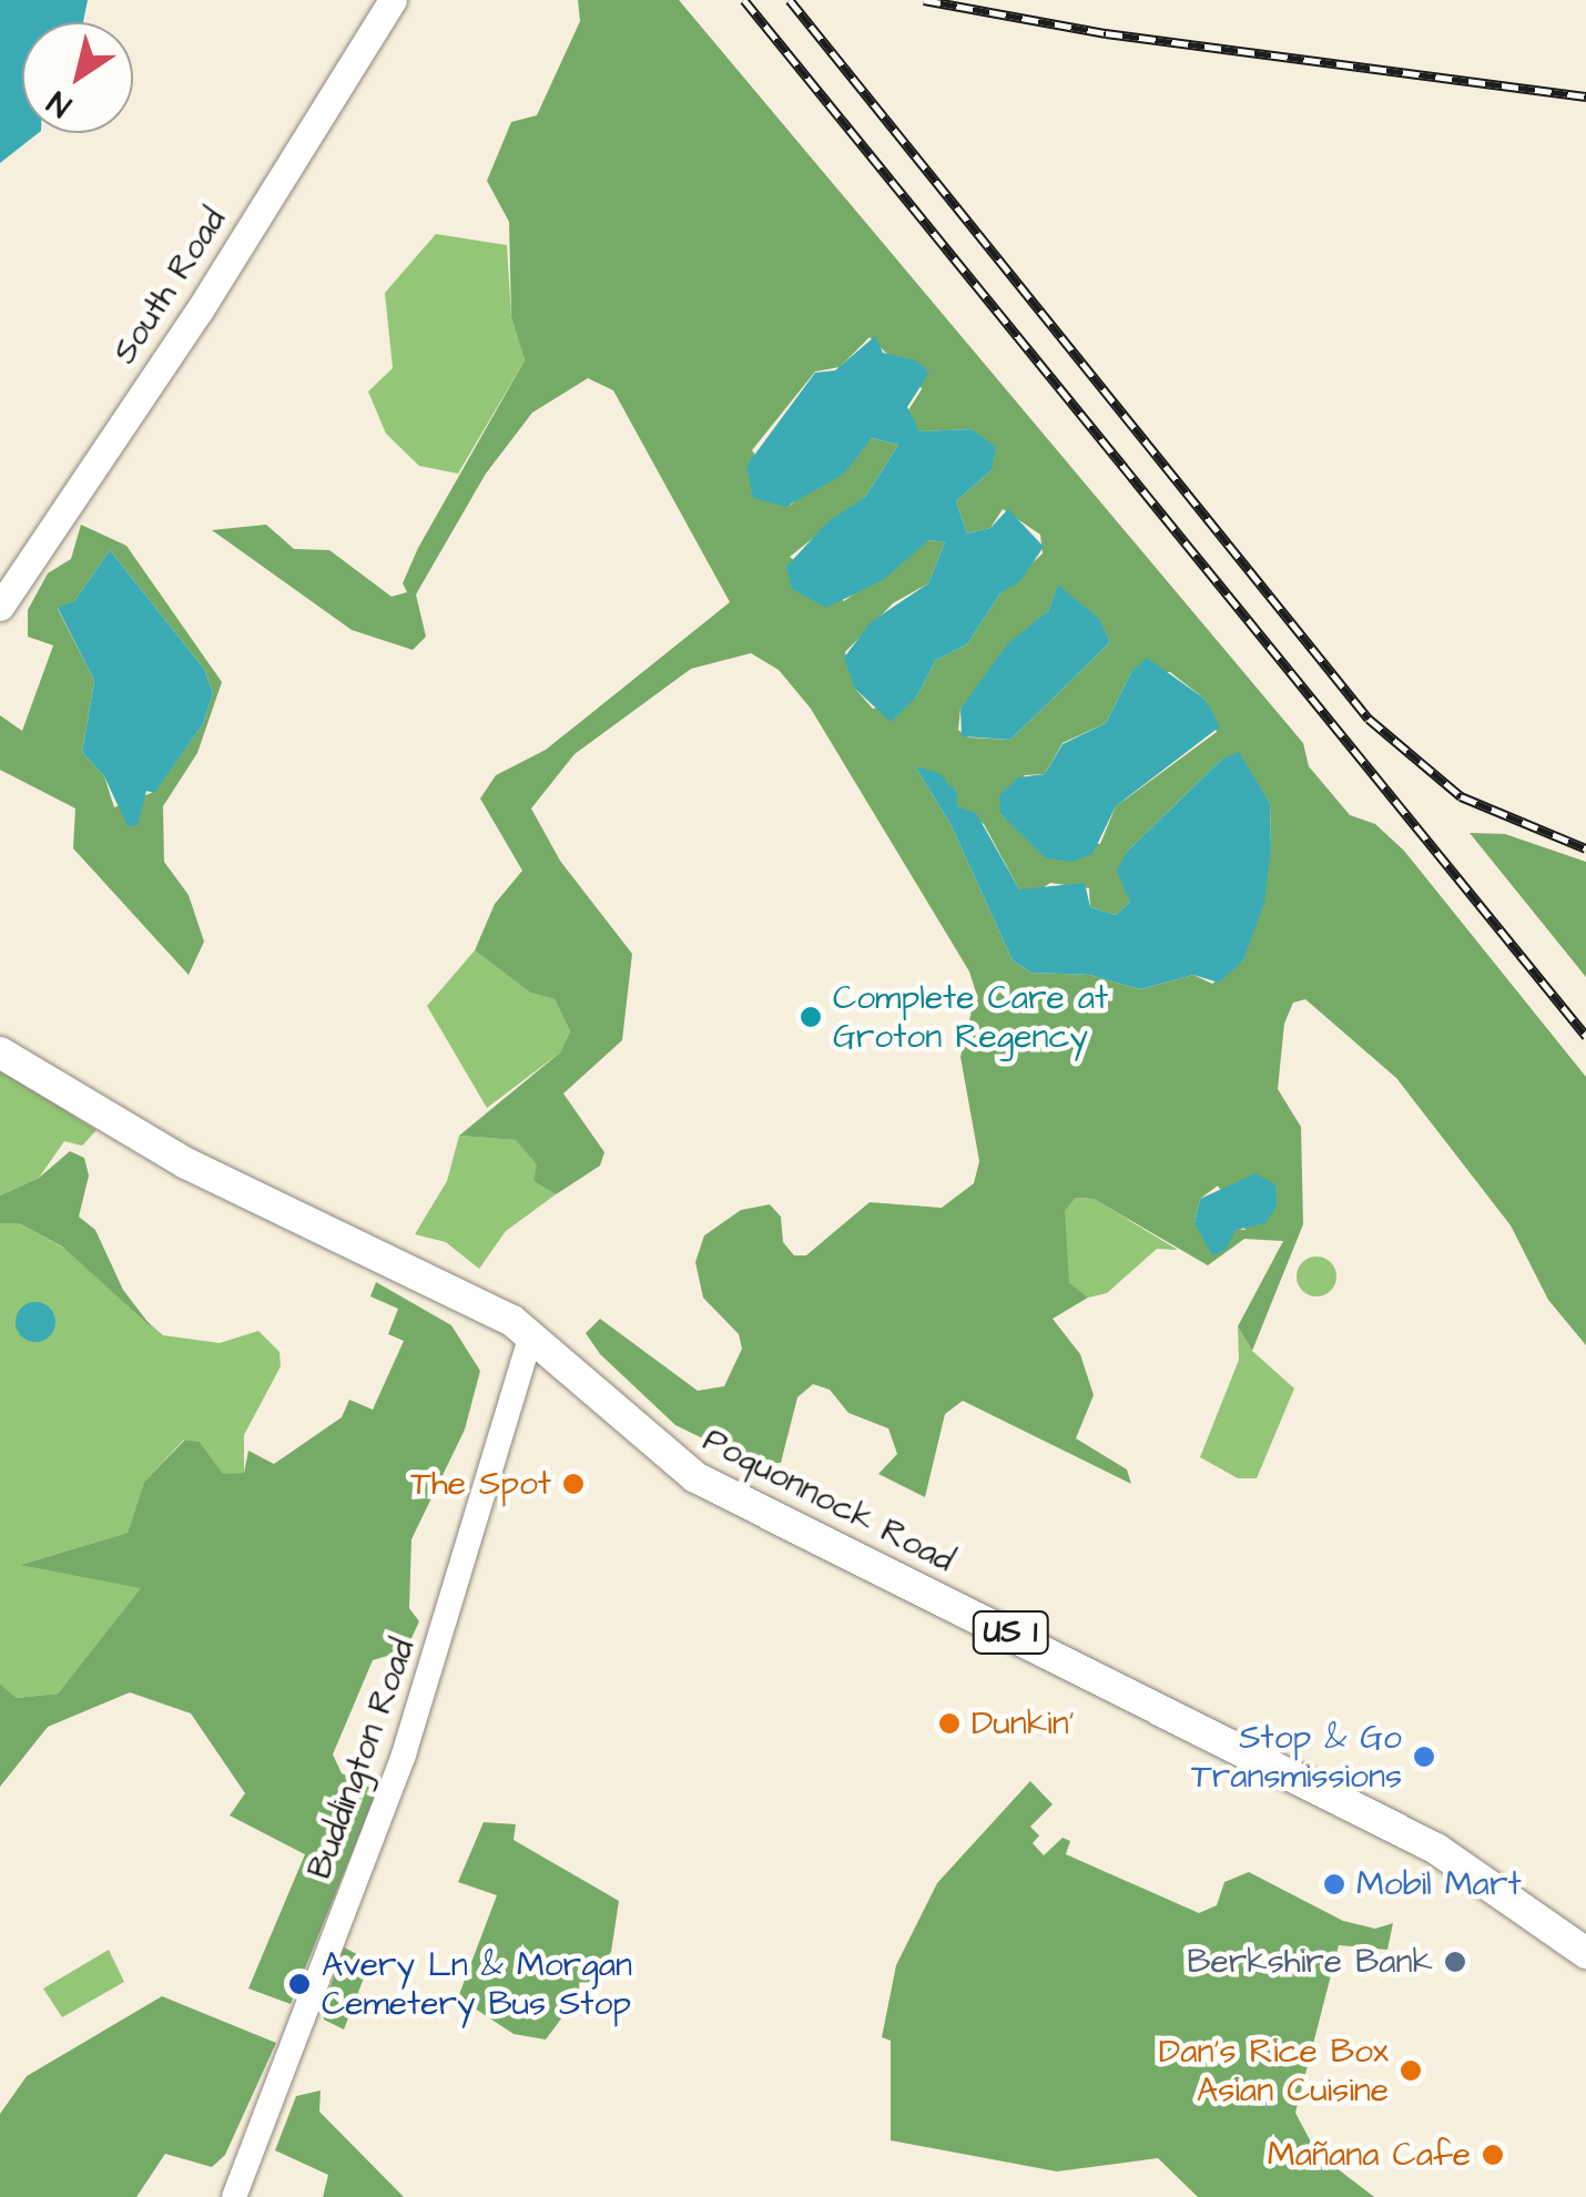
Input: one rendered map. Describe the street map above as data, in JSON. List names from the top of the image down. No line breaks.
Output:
{"streets":{"main road":["South Road","Poquonnock Road","US 1"],"street":["Buddington Road"]},"crossings":[["Poquonnock Road","Buddington Road"]],"places":["Complete Care at Groton Regency","The Spot","Dunkin'","Stop & Go Transmissions","Mobil Mart","Berkshire Bank","Avery Ln & Morgan Cemetery Bus Stop","Dan's Rice Box Asian Cuisine","Mañana Cafe"],"north":"bottom left"}
